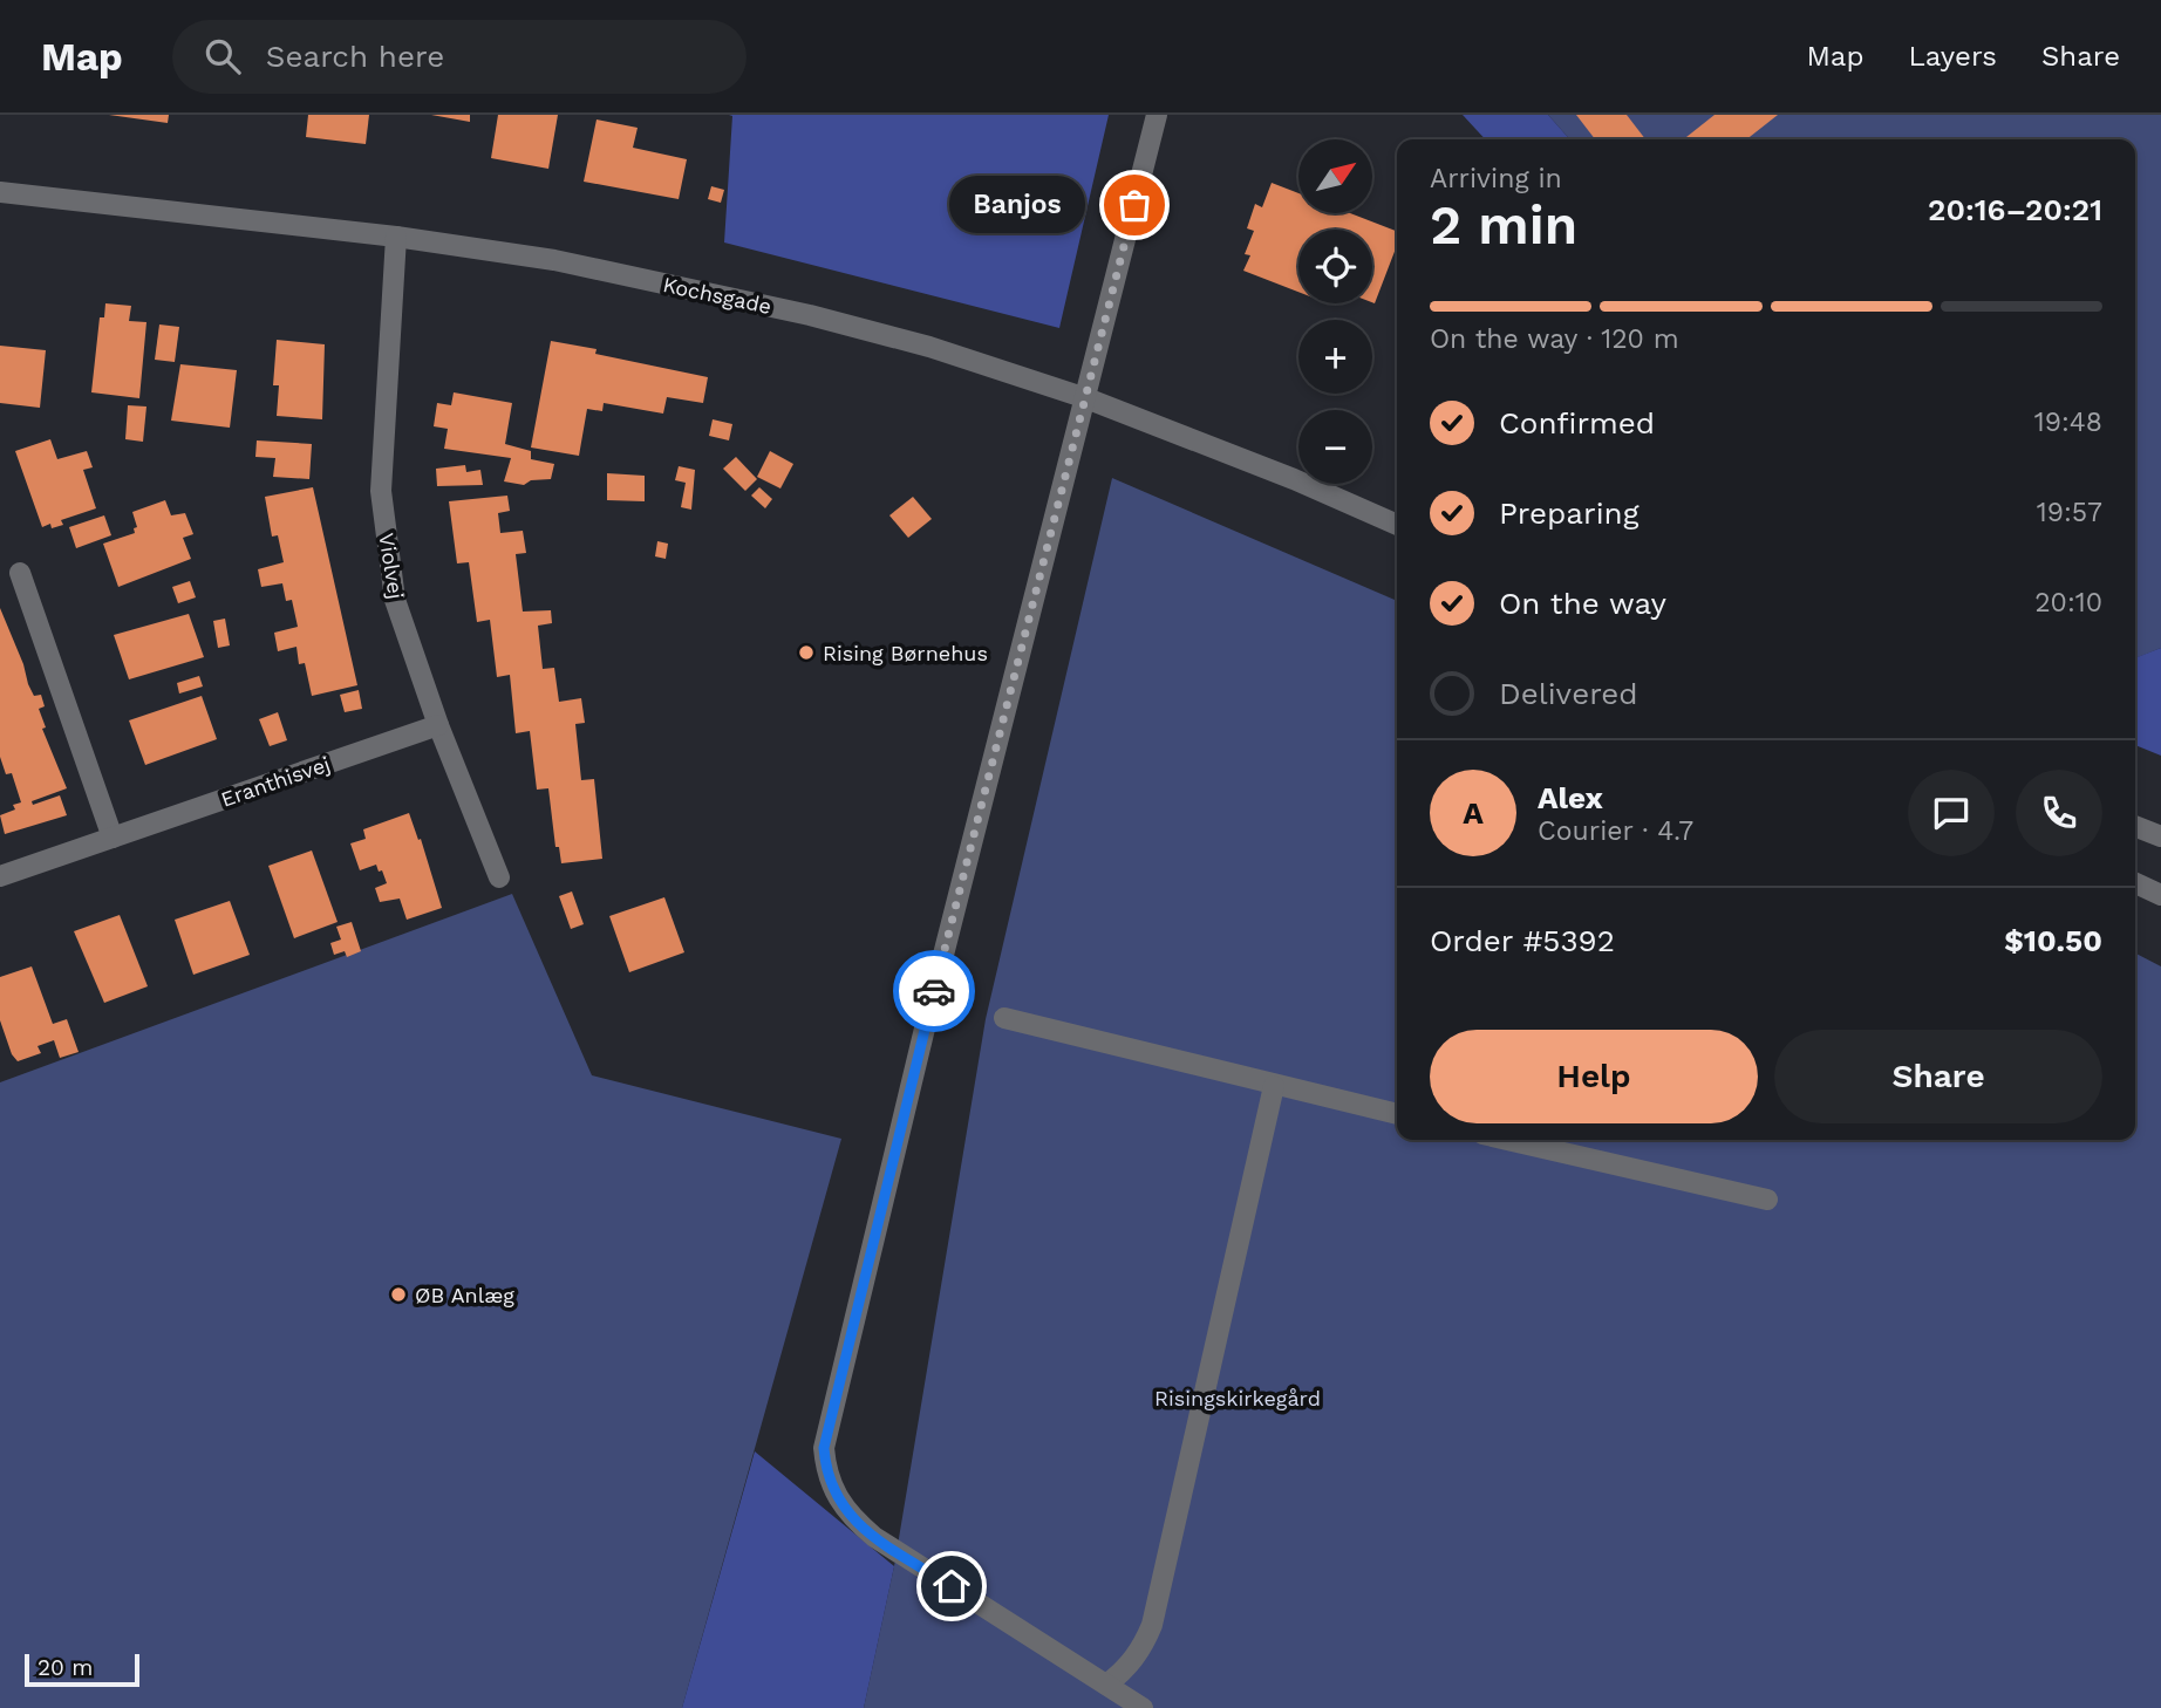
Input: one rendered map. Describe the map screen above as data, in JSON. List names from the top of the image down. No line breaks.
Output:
{"streets":{"street":["Kochsgade","Violvej","Eranthisvej"]},"crossings":[["Kochsgade","Violvej"],["Violvej","Eranthisvej"]],"parks":["Risingskirkegård"],"places":["Banjos","Rising Børnehus","ØB Anlæg"],"scale_bar":"20 m","north":"top right","page":{"header":"Map","search":"Search here","nav":["Map","Layers","Share"],"map_buttons":["+","−"],"heading":["2 min","Arriving in","20:16–20:21"],"panel":["Alex","Courier · 4.7","Order #5392","$10.50"],"bubble":"Banjos","bar":"On the way · 120 m","list":[["Confirmed","19:48"],["Preparing","19:57"],["On the way","20:10"],"Delivered"],"round":"A","buttons":["Help","Share"],"scale":"20 m"}}
